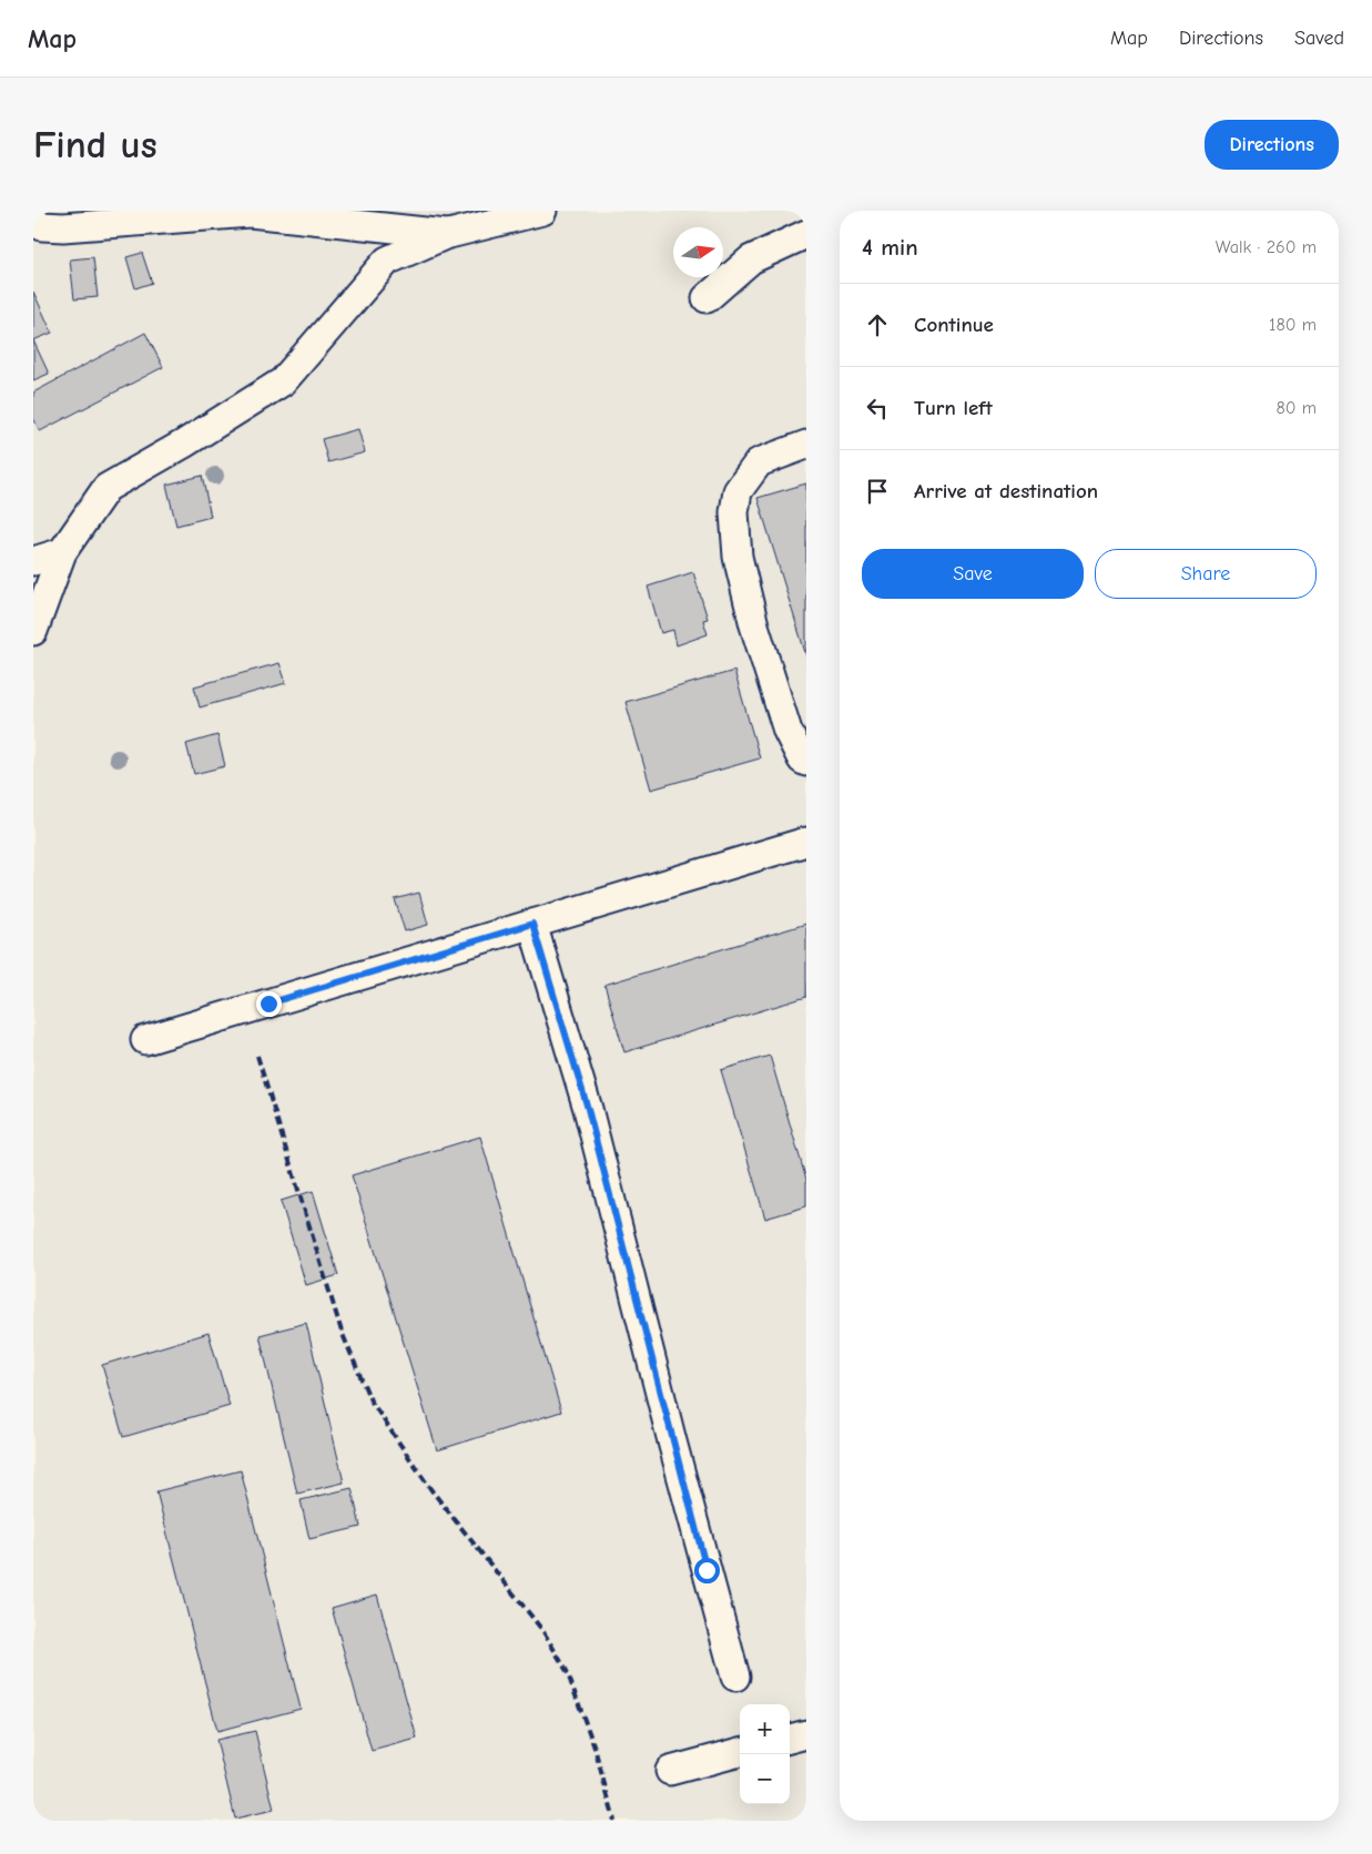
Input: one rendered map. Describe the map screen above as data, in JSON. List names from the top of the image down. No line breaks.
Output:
{"north":"right","page":{"header":"Map","nav":["Map","Directions","Saved"],"buttons":["Directions",["Save","Share"]],"title":"Find us","heading":["4 min","Walk · 260 m"],"list":[["Continue","180 m"],["Turn left","80 m"],"Arrive at destination"],"map_buttons":["+","−"]}}
